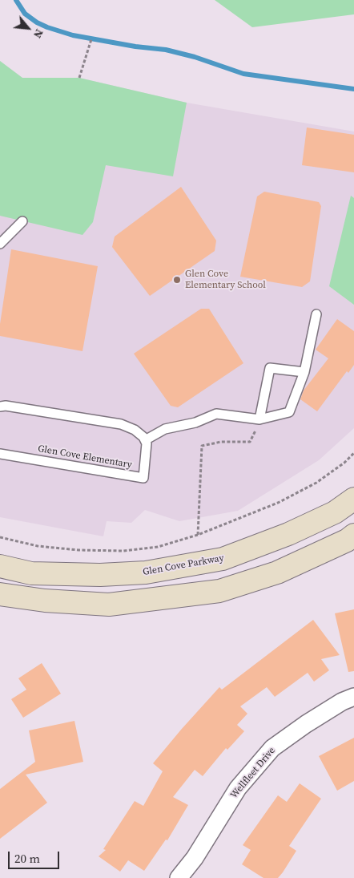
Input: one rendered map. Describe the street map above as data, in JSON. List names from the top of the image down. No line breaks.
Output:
{"streets":{"main road":["Glen Cove Parkway"],"street":["Wellfleet Drive"],"lane":["Glen Cove Elementary"]},"places":["Glen Cove Elementary School"],"scale_bar":"20 m","north":"bottom right"}
